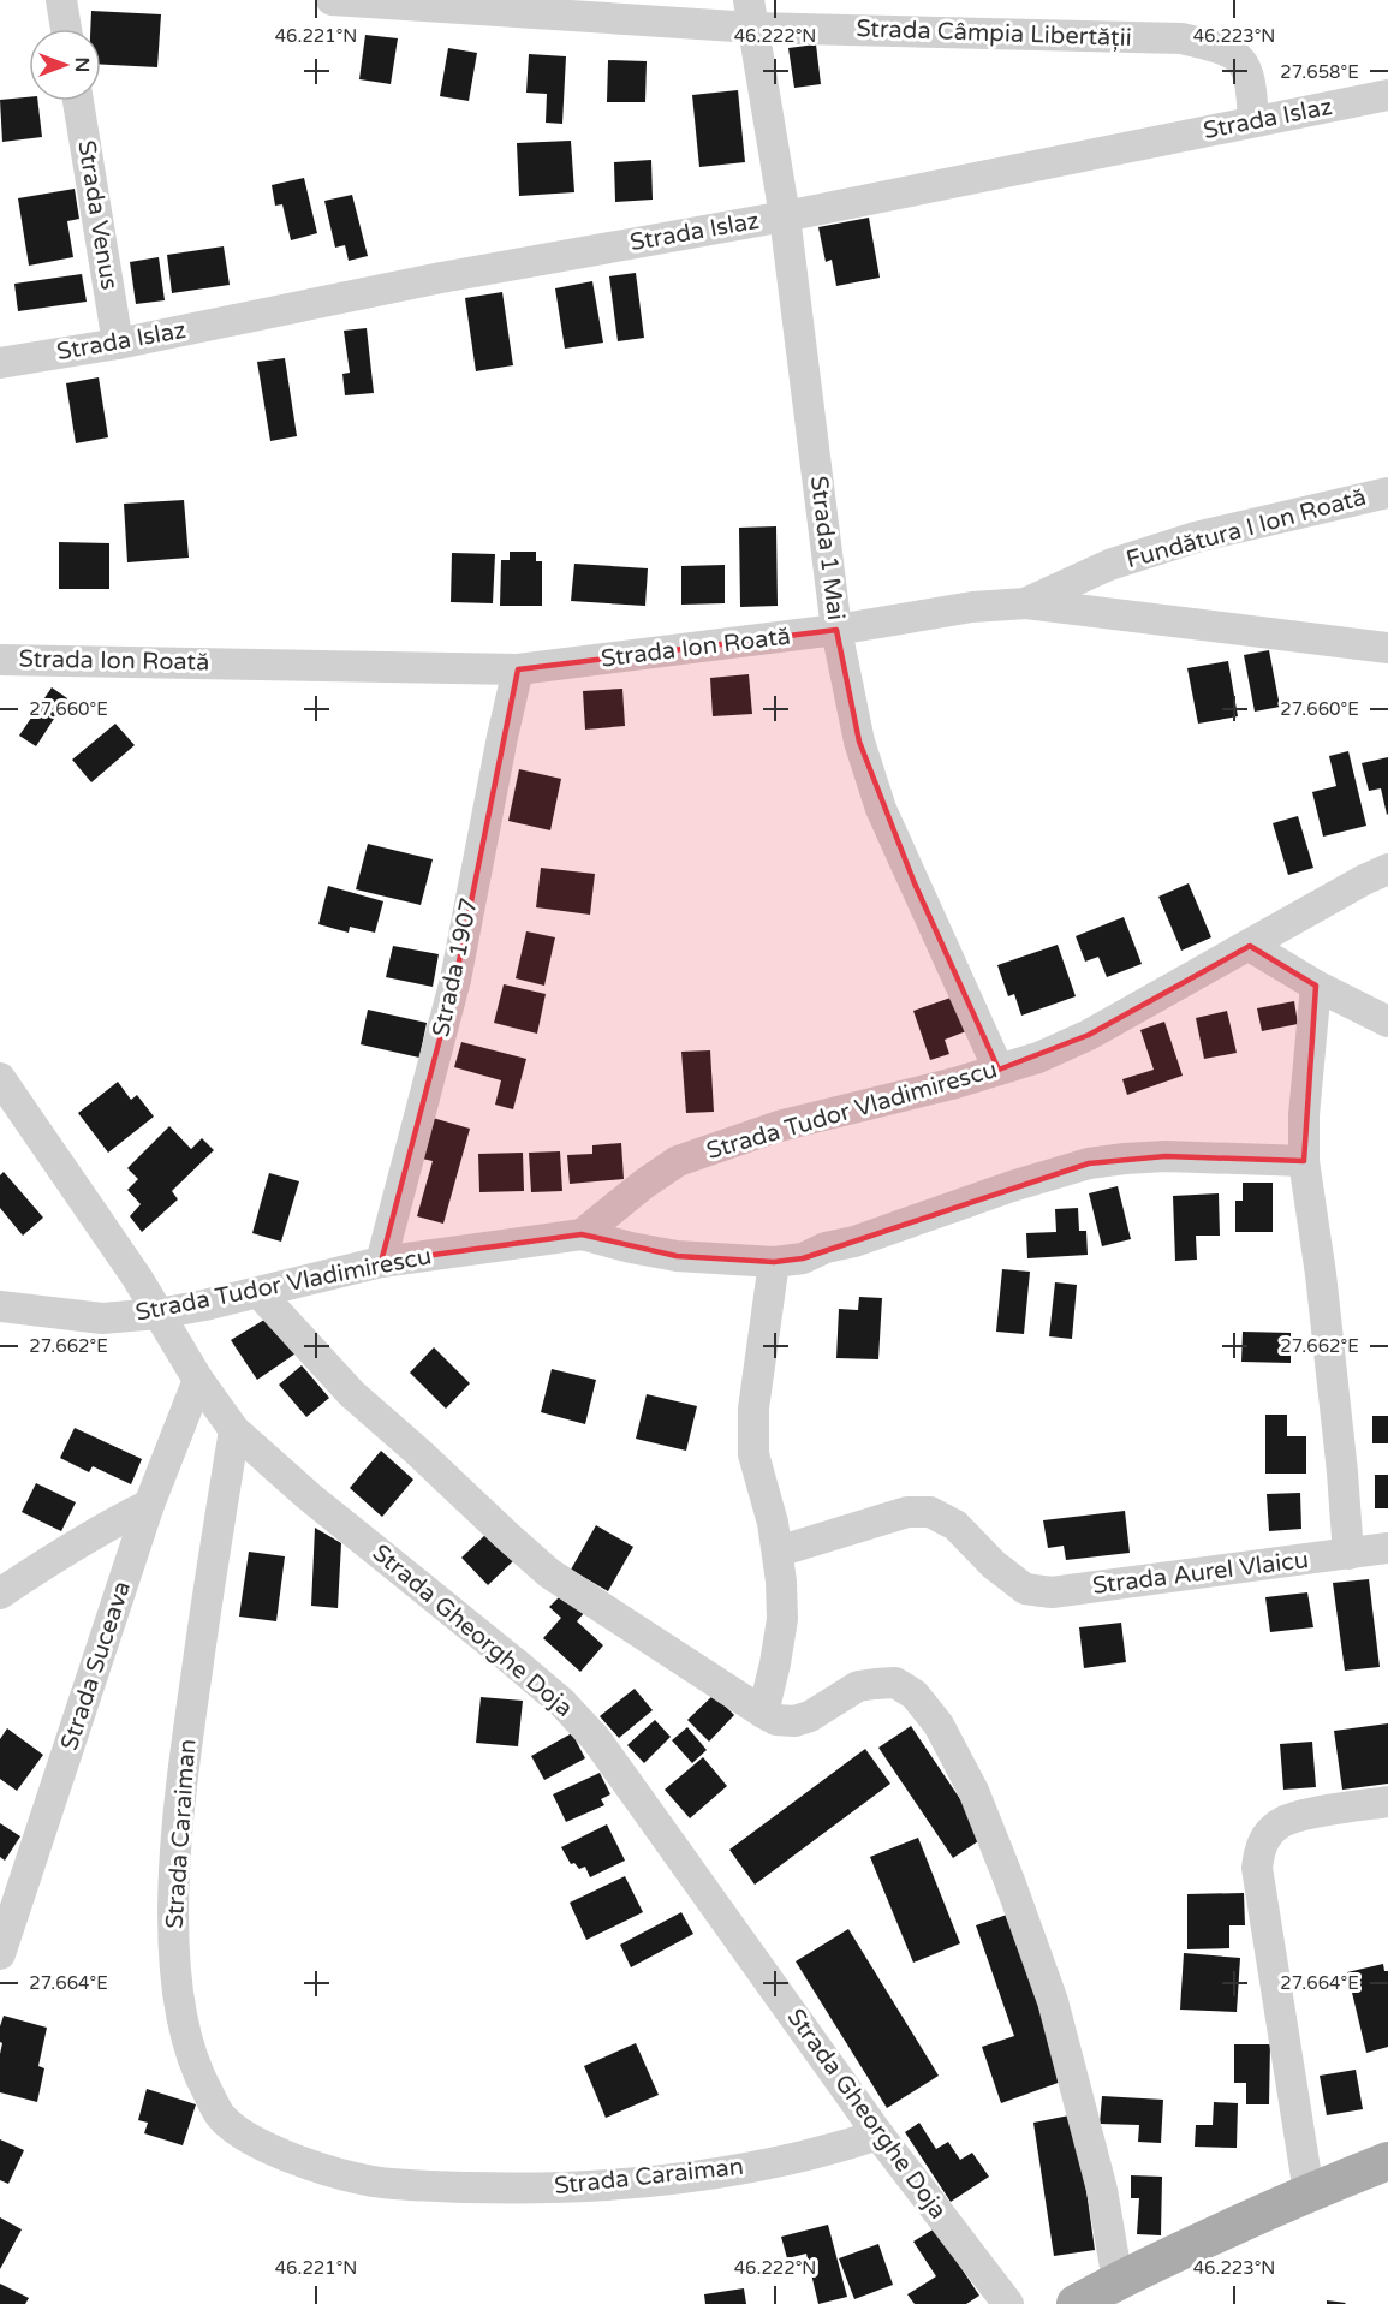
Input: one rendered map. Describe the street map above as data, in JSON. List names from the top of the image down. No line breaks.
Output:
{"streets":{"street":["Strada Câmpia Libertății","Strada Islaz","Strada Venus","Fundătura I Ion Roată","Strada 1 Mai","Strada Ion Roată","Strada 1907","Strada Tudor Vladimirescu","Strada Aurel Vlaicu","Strada Gheorghe Doja","Strada Suceava","Strada Caraiman"]},"crossings":[["Strada Câmpia Libertății","Strada Islaz"],["Strada Câmpia Libertății","Strada 1 Mai"],["Strada Islaz","Strada Venus"],["Strada Islaz","Strada 1 Mai"],["Fundătura I Ion Roată","Strada Ion Roată"],["Strada 1 Mai","Strada Ion Roată"],["Strada 1 Mai","Strada Tudor Vladimirescu"],["Strada Ion Roată","Strada 1907"],["Strada 1907","Strada Tudor Vladimirescu"],["Strada Tudor Vladimirescu","Strada Gheorghe Doja"],["Strada Gheorghe Doja","Strada Suceava"],["Strada Gheorghe Doja","Strada Caraiman"]],"north":"right","coordinates":["46.221°N","46.222°N","46.223°N","27.658°E","27.660°E","27.662°E","27.664°E"]}
